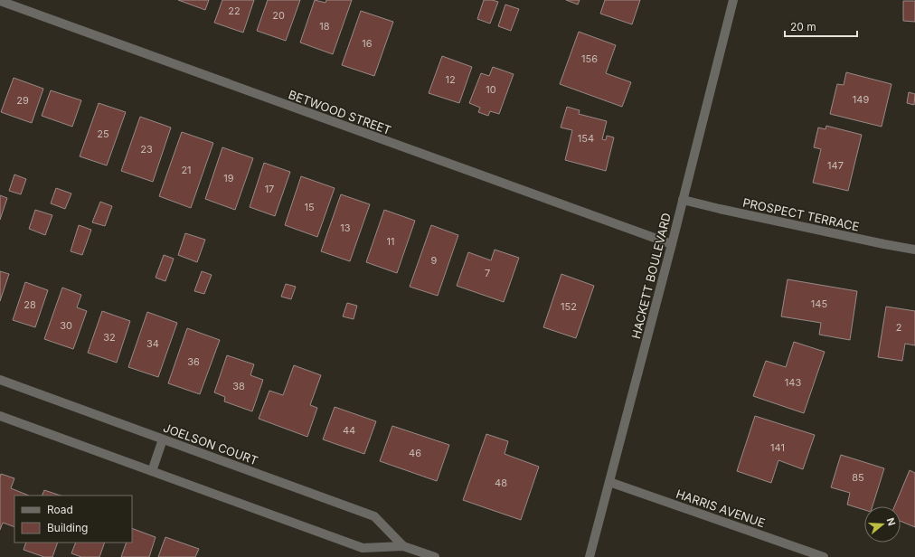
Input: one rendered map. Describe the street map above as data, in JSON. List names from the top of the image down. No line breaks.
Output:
{"streets":{"street":["BETWOOD STREET","PROSPECT TERRACE","HACKETT BOULEVARD","JOELSON COURT","HARRIS AVENUE"]},"crossings":[["BETWOOD STREET","HACKETT BOULEVARD"],["PROSPECT TERRACE","HACKETT BOULEVARD"],["HACKETT BOULEVARD","HARRIS AVENUE"]],"house_numbers":["22","20","18","16","156","12","10","149","29","25","154","23","147","21","19","17","15","13","11","9","7","145","28","152","30","2","32","34","36","143","38","44","141","46","85","48"],"legend":["Road","Building"],"scale_bar":"20 m","north":"right"}
